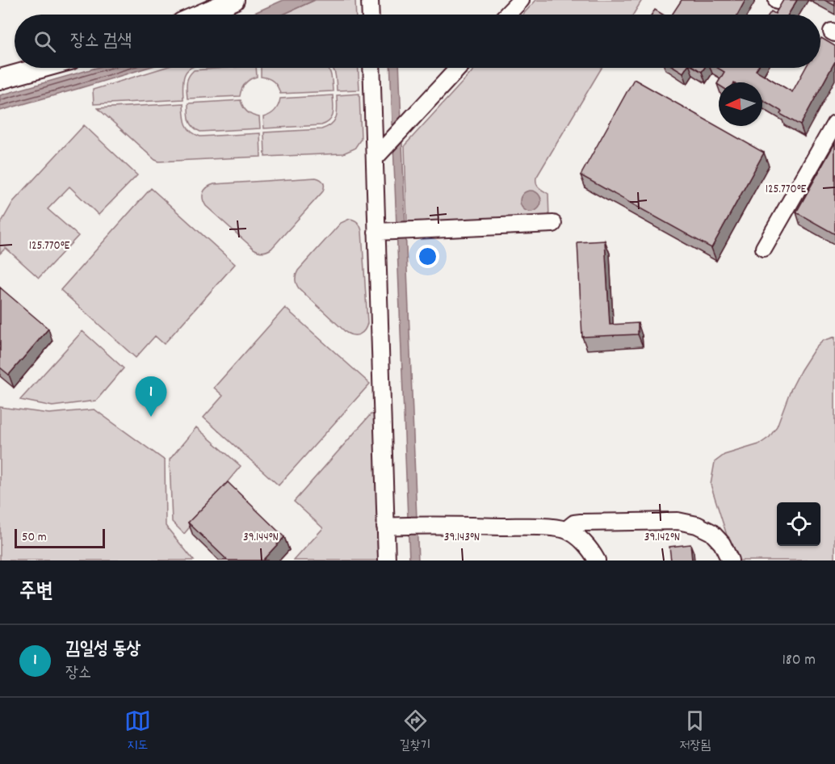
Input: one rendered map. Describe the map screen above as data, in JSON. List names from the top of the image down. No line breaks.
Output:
{"scale_bar":"50 m","north":"left","page":{"search":"장소 검색","pins":"1","scale":"50 m","heading":"주변","list":[{"mark":"1","name":"김일성 동상","note":"장소","value":"180 m"}],"nav":["지도","길찾기","저장됨"]},"coordinates":["125.770°E","39.144°N","39.143°N","39.142°N"]}
